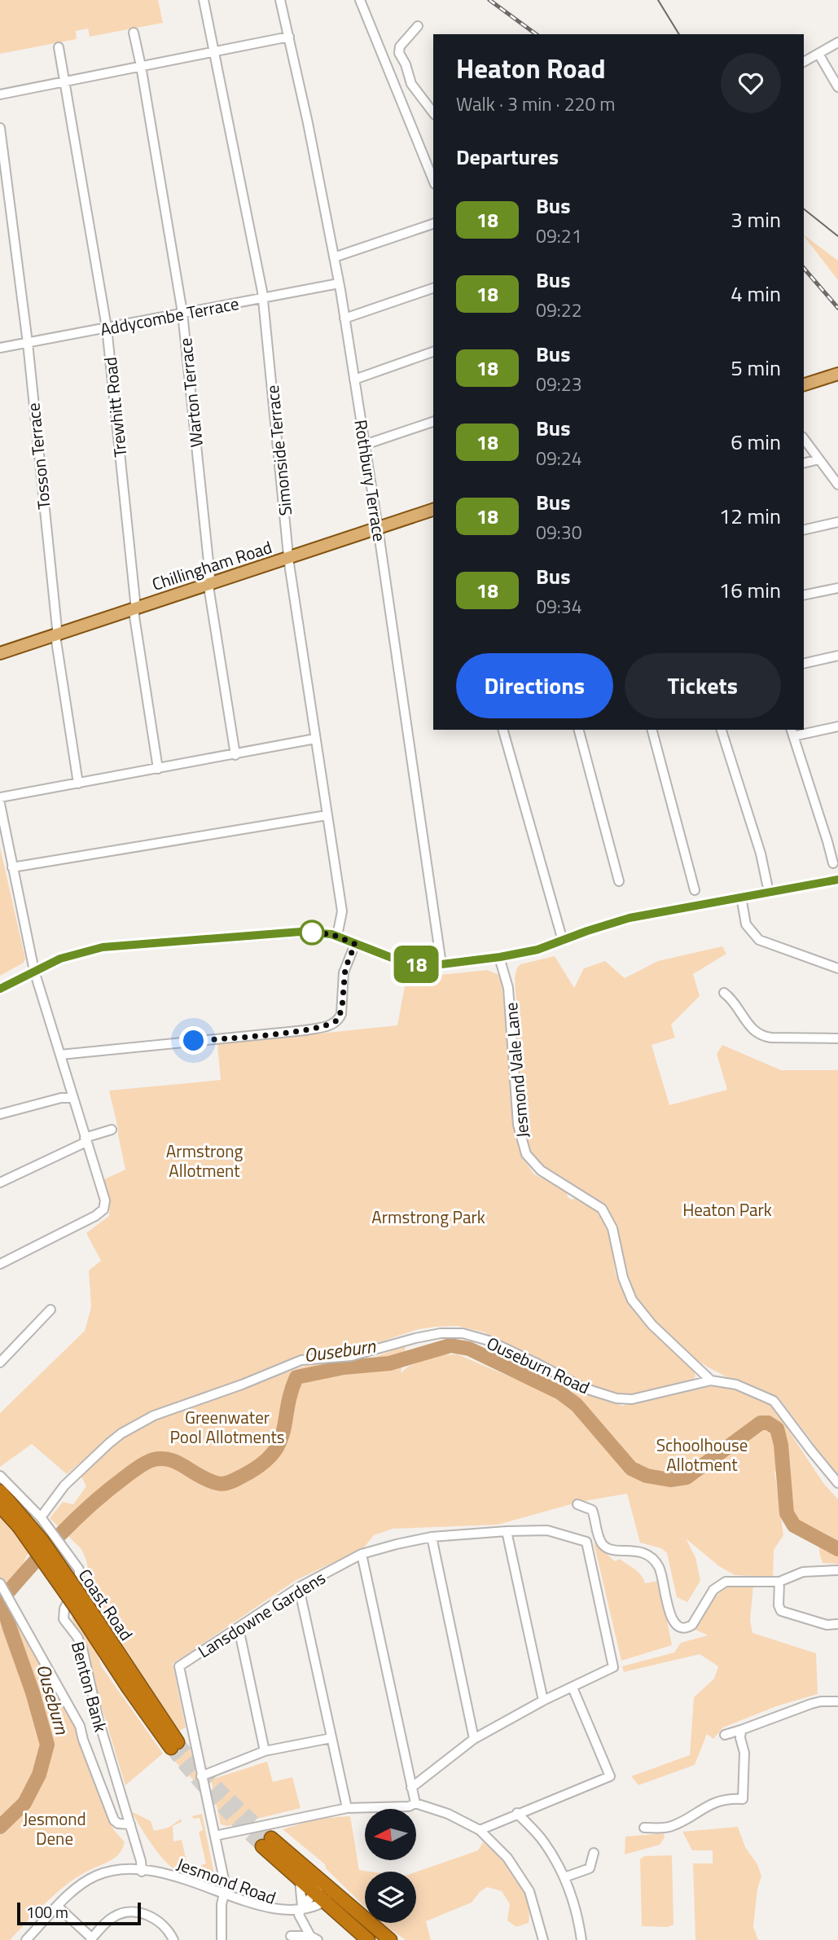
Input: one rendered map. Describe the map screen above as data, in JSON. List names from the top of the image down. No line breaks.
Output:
{"streets":{"highway":["Coast Road"],"main road":["Chillingham Road"],"street":["Addycombe Terrace","Warton Terrace","Trewhitt Road","Simonside Terrace","Tosson Terrace","Rothbury Terrace","Jesmond Vale Lane","Ouseburn Road","Lansdowne Gardens","Benton Bank","Jesmond Road"]},"crossings":[["Addycombe Terrace","Warton Terrace"],["Addycombe Terrace","Trewhitt Road"],["Addycombe Terrace","Simonside Terrace"],["Addycombe Terrace","Tosson Terrace"],["Addycombe Terrace","Rothbury Terrace"],["Warton Terrace","Chillingham Road"],["Trewhitt Road","Chillingham Road"],["Simonside Terrace","Chillingham Road"],["Tosson Terrace","Chillingham Road"],["Rothbury Terrace","Chillingham Road"],["Jesmond Vale Lane","Ouseburn Road"],["Ouseburn Road","Benton Bank"],["Benton Bank","Jesmond Road"]],"water":["Ouseburn"],"parks":["Armstrong Allotment","Heaton Park","Armstrong Park","Greenwater Pool Allotments","Schoolhouse Allotment","Jesmond Dene"],"lines":["bus line 18"],"scale_bar":"100 m","north":"left","page":{"on_map":"18","heading":[["Heaton Road","Walk · 3 min · 220 m"],"Departures"],"list":[{"mark":"18","name":"Bus","note":"09:21","value":"3 min"},{"mark":"18","name":"Bus","note":"09:22","value":"4 min"},{"mark":"18","name":"Bus","note":"09:23","value":"5 min"},{"mark":"18","name":"Bus","note":"09:24","value":"6 min"},{"mark":"18","name":"Bus","note":"09:30","value":"12 min"},{"mark":"18","name":"Bus","note":"09:34","value":"16 min"}],"buttons":["Directions","Tickets"],"scale":"100 m"}}
